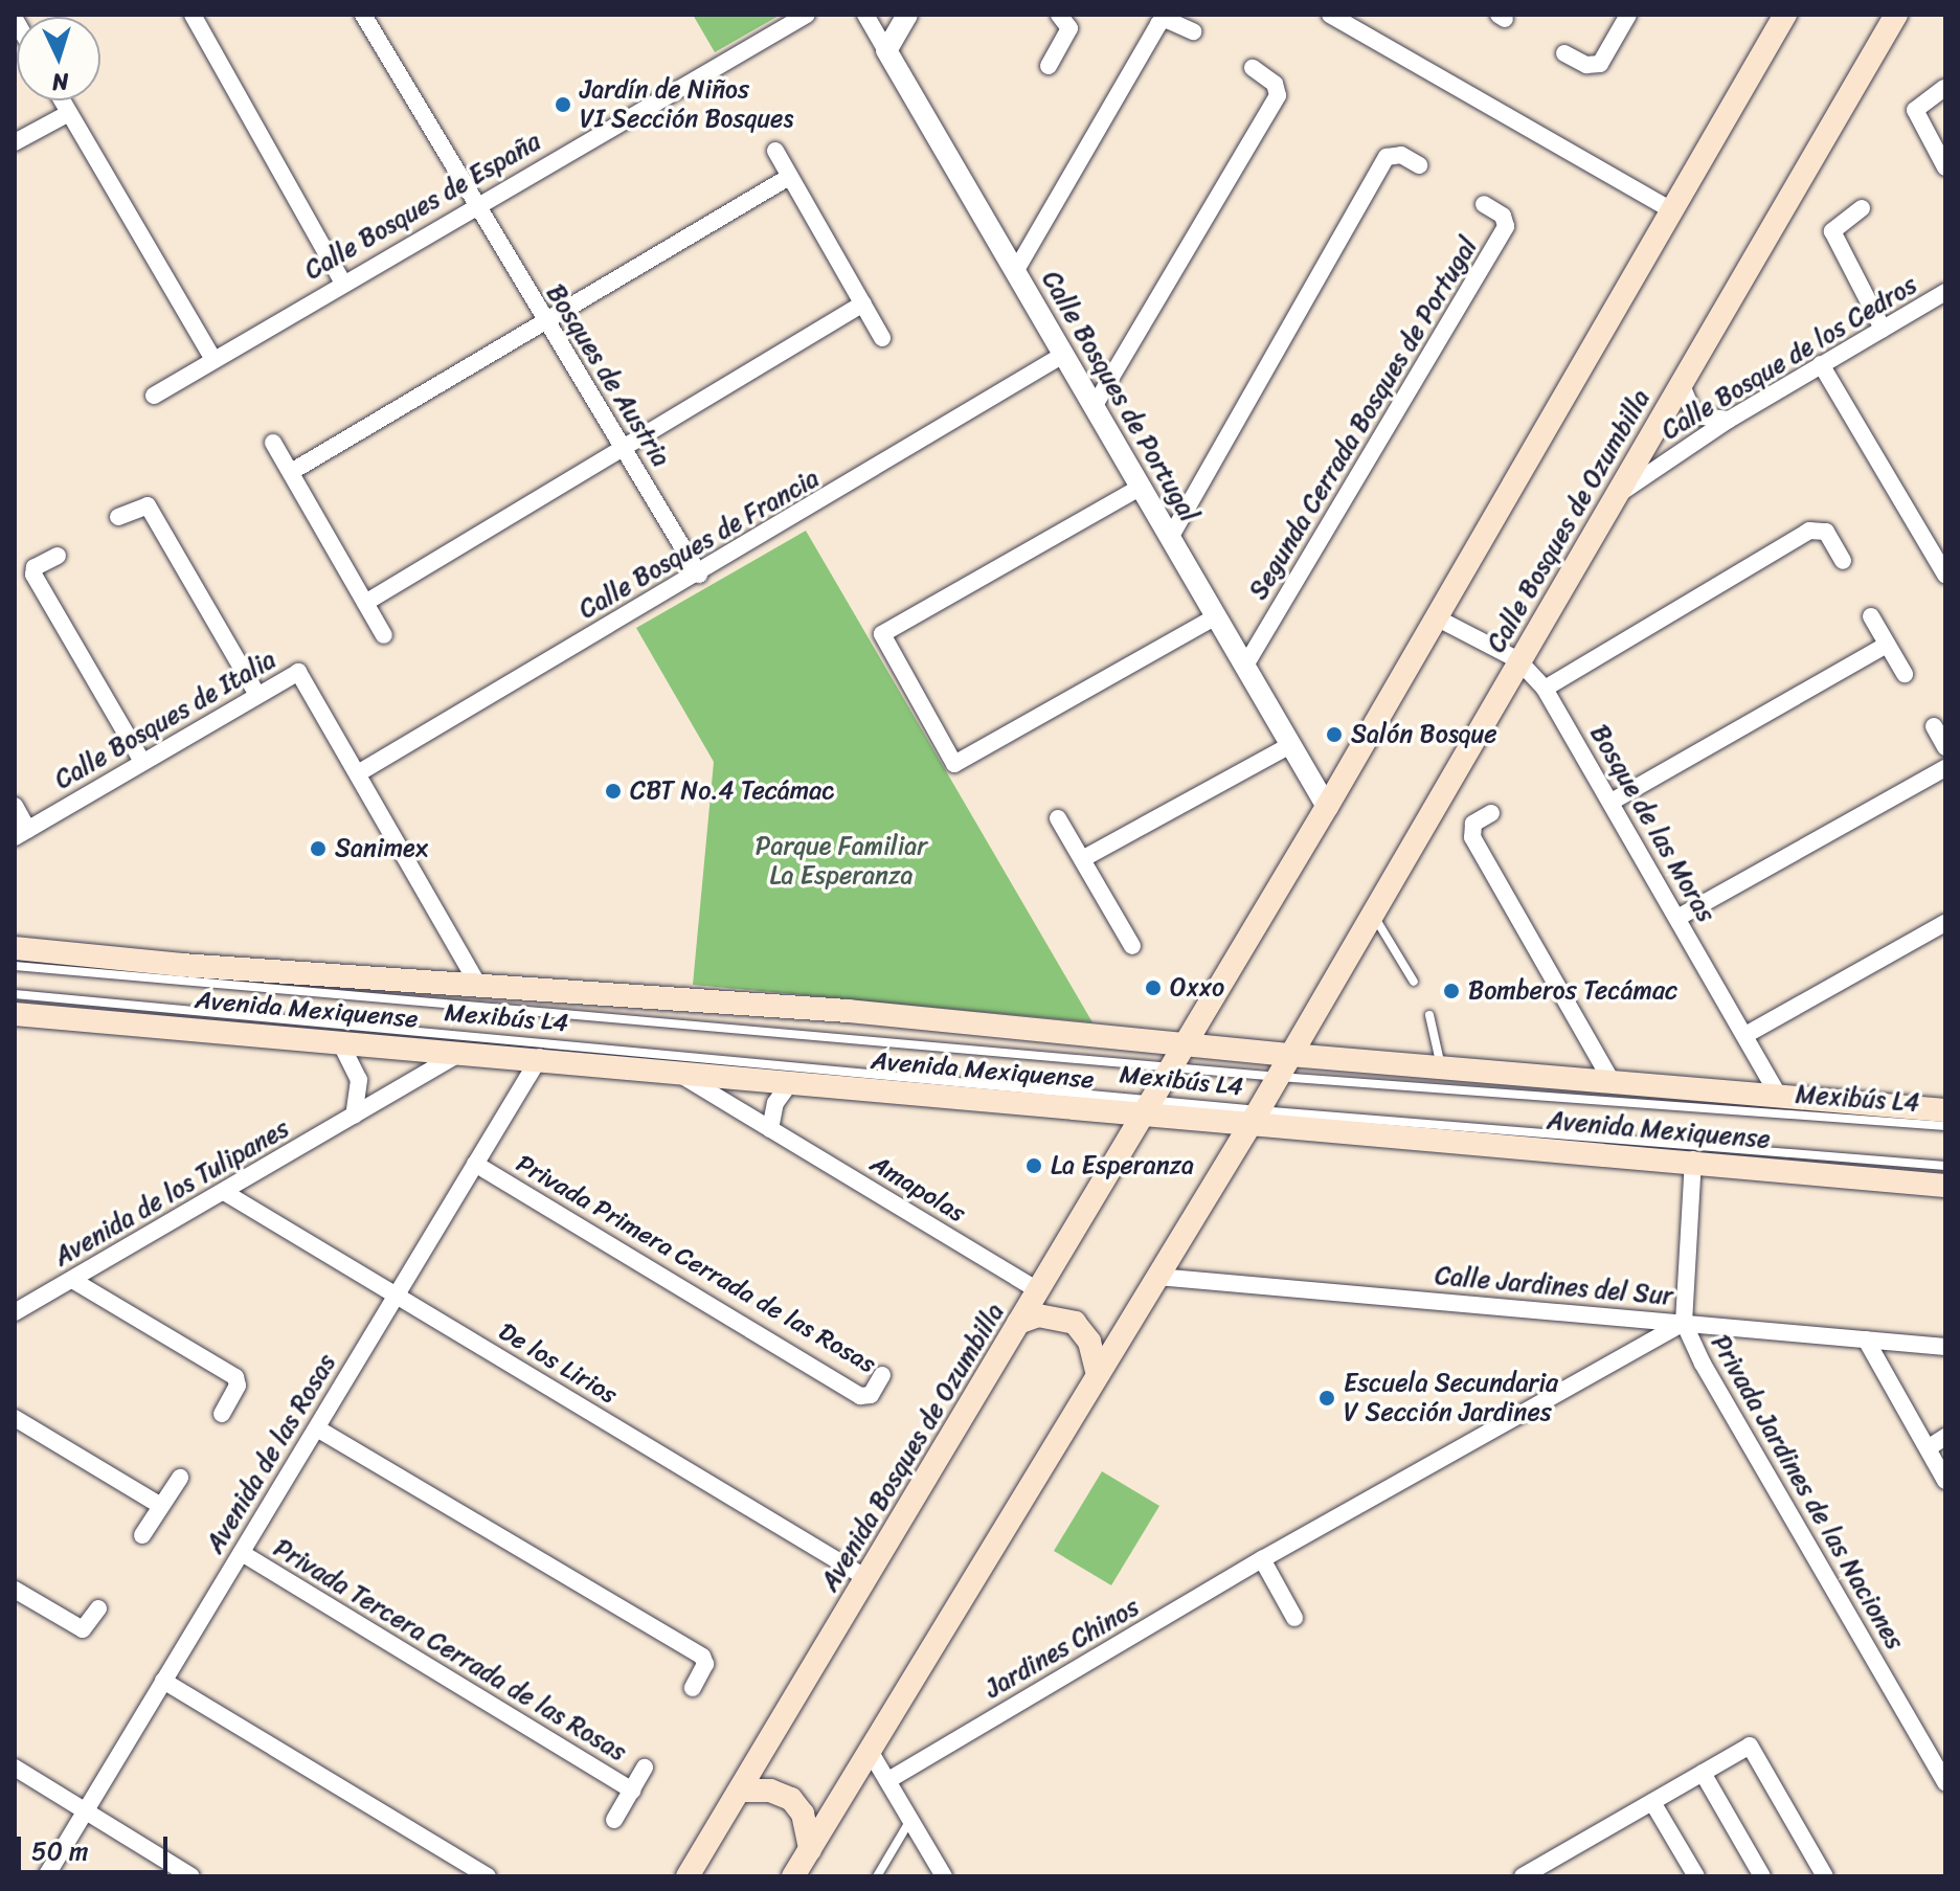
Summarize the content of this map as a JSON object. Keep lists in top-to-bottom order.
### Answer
{
  "streets": {
    "main road": ["Calle Bosques de Ozumbilla", "Avenida Mexiquense", "Avenida Bosques de Ozumbilla"],
    "street": [
      "Calle Bosques de España",
      "Calle Bosque de los Cedros",
      "Bosques de Austria",
      "Calle Bosques de Portugal",
      "Segunda Cerrada Bosques de Portugal",
      "Calle Bosques de Francia",
      "Calle Bosques de Italia",
      "Bosque de las Moras",
      "Amapolas",
      "Avenida de los Tulipanes",
      "Privada Primera Cerrada de las Rosas",
      "Calle Jardines del Sur",
      "De los Lirios",
      "Avenida de las Rosas",
      "Privada Jardines de las Naciones",
      "Jardines Chinos",
      "Privada Tercera Cerrada de las Rosas"
    ],
    "lane": ["Mexibús L4"]
  },
  "crossings": [
    ["Calle Bosques de España", "Bosques de Austria"],
    ["Calle Bosque de los Cedros", "Calle Bosques de Ozumbilla"],
    ["Bosques de Austria", "Calle Bosques de Francia"],
    ["Calle Bosques de Portugal", "Segunda Cerrada Bosques de Portugal"],
    ["Calle Bosques de Portugal", "Calle Bosques de Francia"],
    ["Calle Bosques de Ozumbilla", "Bosque de las Moras"],
    ["Calle Bosques de Ozumbilla", "Avenida Mexiquense"],
    ["Calle Bosques de Francia", "Calle Bosques de Italia"],
    ["Bosque de las Moras", "Avenida Mexiquense"],
    ["Avenida Mexiquense", "Mexibús L4"],
    ["Avenida Mexiquense", "Amapolas"],
    ["Avenida Mexiquense", "Avenida de los Tulipanes"],
    ["Avenida Mexiquense", "Avenida Bosques de Ozumbilla"],
    ["Avenida Mexiquense", "Avenida de las Rosas"],
    ["Avenida Mexiquense", "Privada Jardines de las Naciones"],
    ["Mexibús L4", "Avenida Bosques de Ozumbilla"],
    ["Amapolas", "Avenida Bosques de Ozumbilla"],
    ["Avenida de los Tulipanes", "De los Lirios"],
    ["Privada Primera Cerrada de las Rosas", "Avenida de las Rosas"],
    ["Calle Jardines del Sur", "Privada Jardines de las Naciones"],
    ["Calle Jardines del Sur", "Jardines Chinos"],
    ["De los Lirios", "Avenida Bosques de Ozumbilla"],
    ["De los Lirios", "Avenida de las Rosas"],
    ["Avenida de las Rosas", "Privada Tercera Cerrada de las Rosas"],
    ["Privada Jardines de las Naciones", "Jardines Chinos"]
  ],
  "parks": ["Parque Familiar La Esperanza"],
  "places": [
    "Jardín de Niños VI Sección Bosques",
    "Salón Bosque",
    "CBT No.4 Tecámac",
    "Sanimex",
    "Oxxo",
    "Bomberos Tecámac",
    "La Esperanza",
    "Escuela Secundaria V Sección Jardines"
  ],
  "scale_bar": "50 m",
  "north": "bottom"
}
